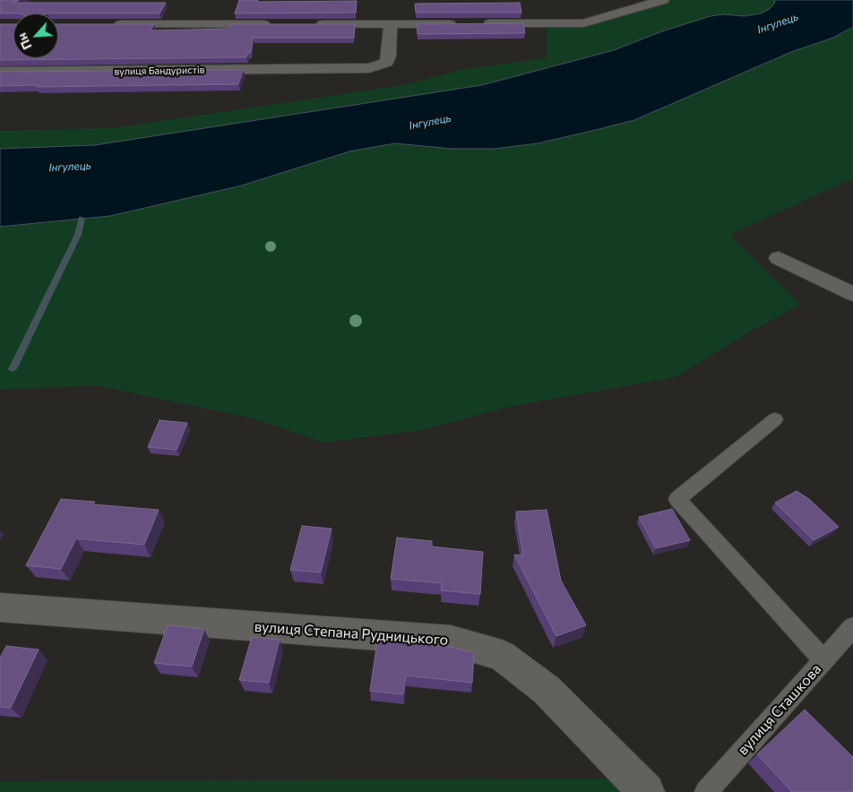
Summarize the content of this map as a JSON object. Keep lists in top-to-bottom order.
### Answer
{
  "streets": {
    "street": ["вулиця Бандуристів", "вулиця Степана Рудницького"],
    "lane": ["вулиця Сташкова"]
  },
  "water": ["Інгулець"],
  "north": "bottom left"
}
